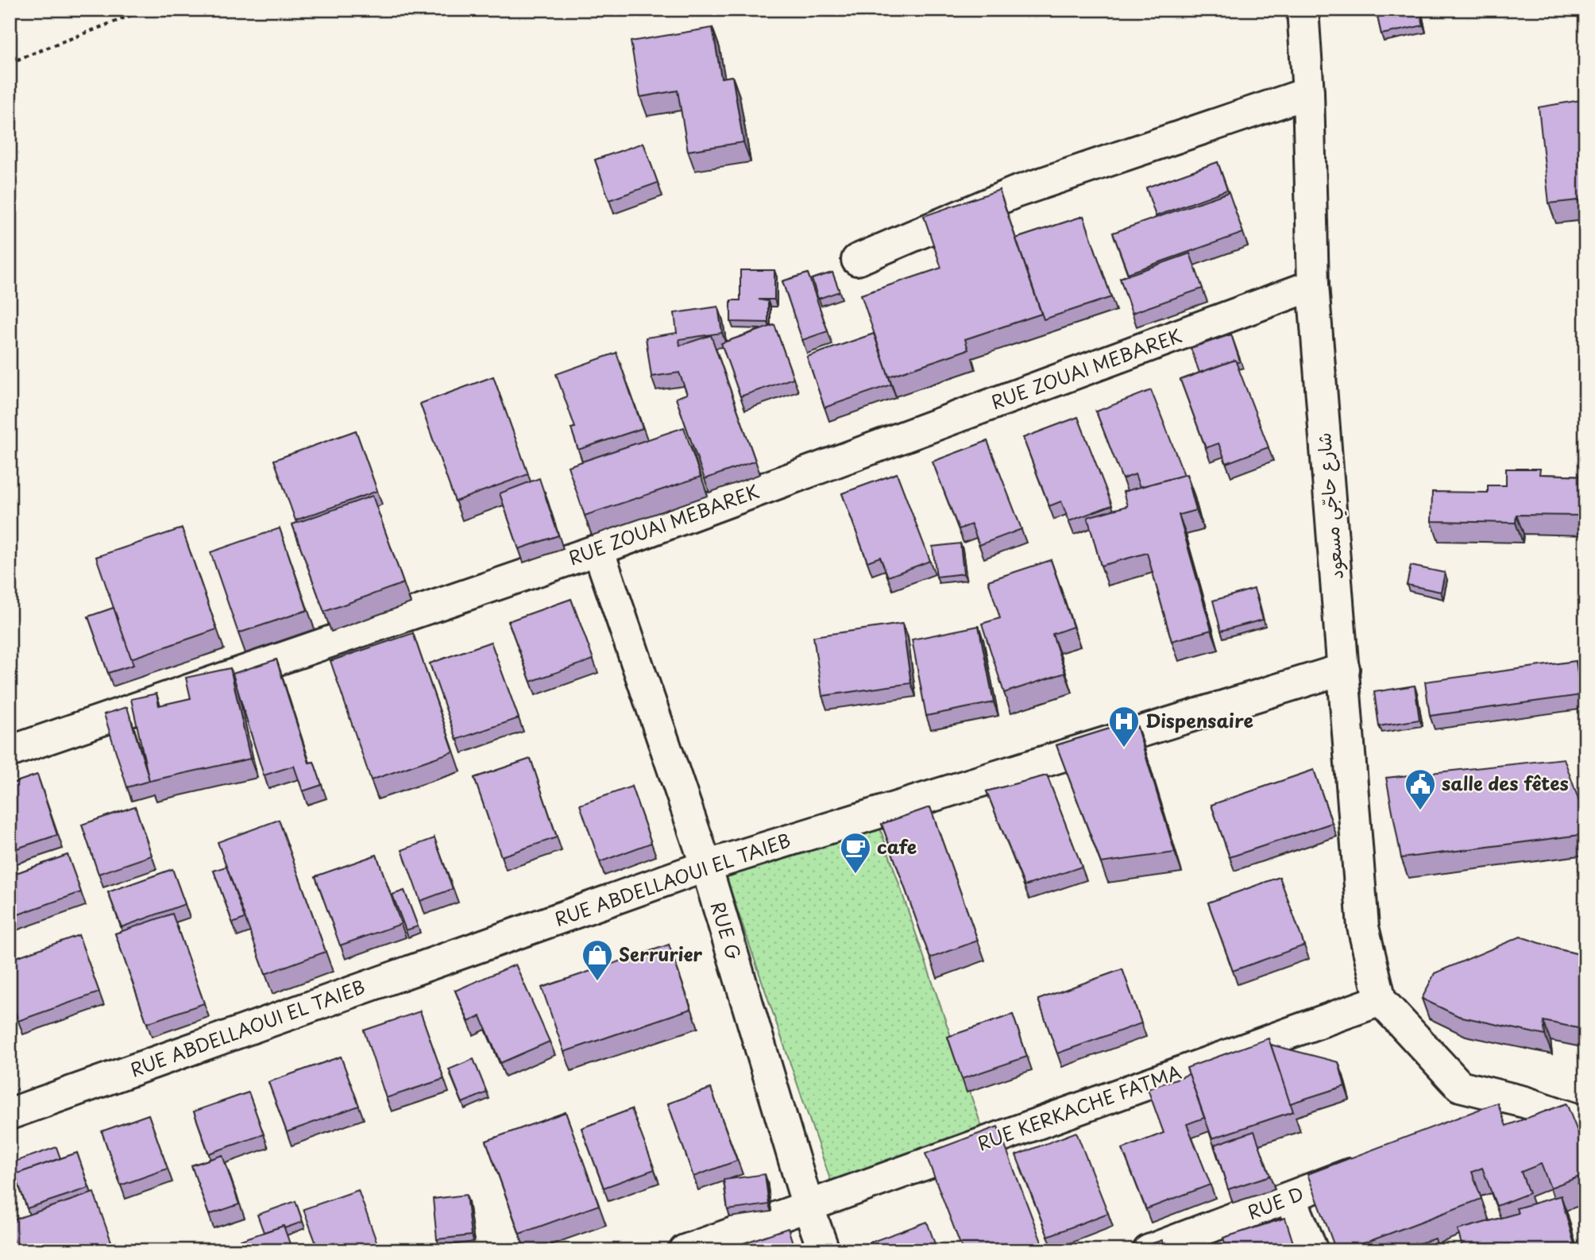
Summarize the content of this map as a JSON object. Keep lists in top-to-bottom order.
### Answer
{
  "streets": {
    "street": [
      "RUE ZOUAI MEBAREK",
      "شارع حاجّي مسعود",
      "RUE ABDELLAOUI EL TAIEB",
      "RUE G",
      "RUE KERKACHE FATMA",
      "RUE D"
    ]
  },
  "crossings": [
    ["RUE ZOUAI MEBAREK", "شارع حاجّي مسعود"],
    ["RUE ZOUAI MEBAREK", "RUE G"],
    ["شارع حاجّي مسعود", "RUE ABDELLAOUI EL TAIEB"],
    ["شارع حاجّي مسعود", "RUE KERKACHE FATMA"],
    ["RUE ABDELLAOUI EL TAIEB", "RUE G"],
    ["RUE G", "RUE KERKACHE FATMA"]
  ],
  "places": {
    "hospital": ["Dispensaire"],
    "public building": ["salle des fêtes"],
    "cafe": ["cafe"],
    "shop": ["Serrurier"]
  }
}
